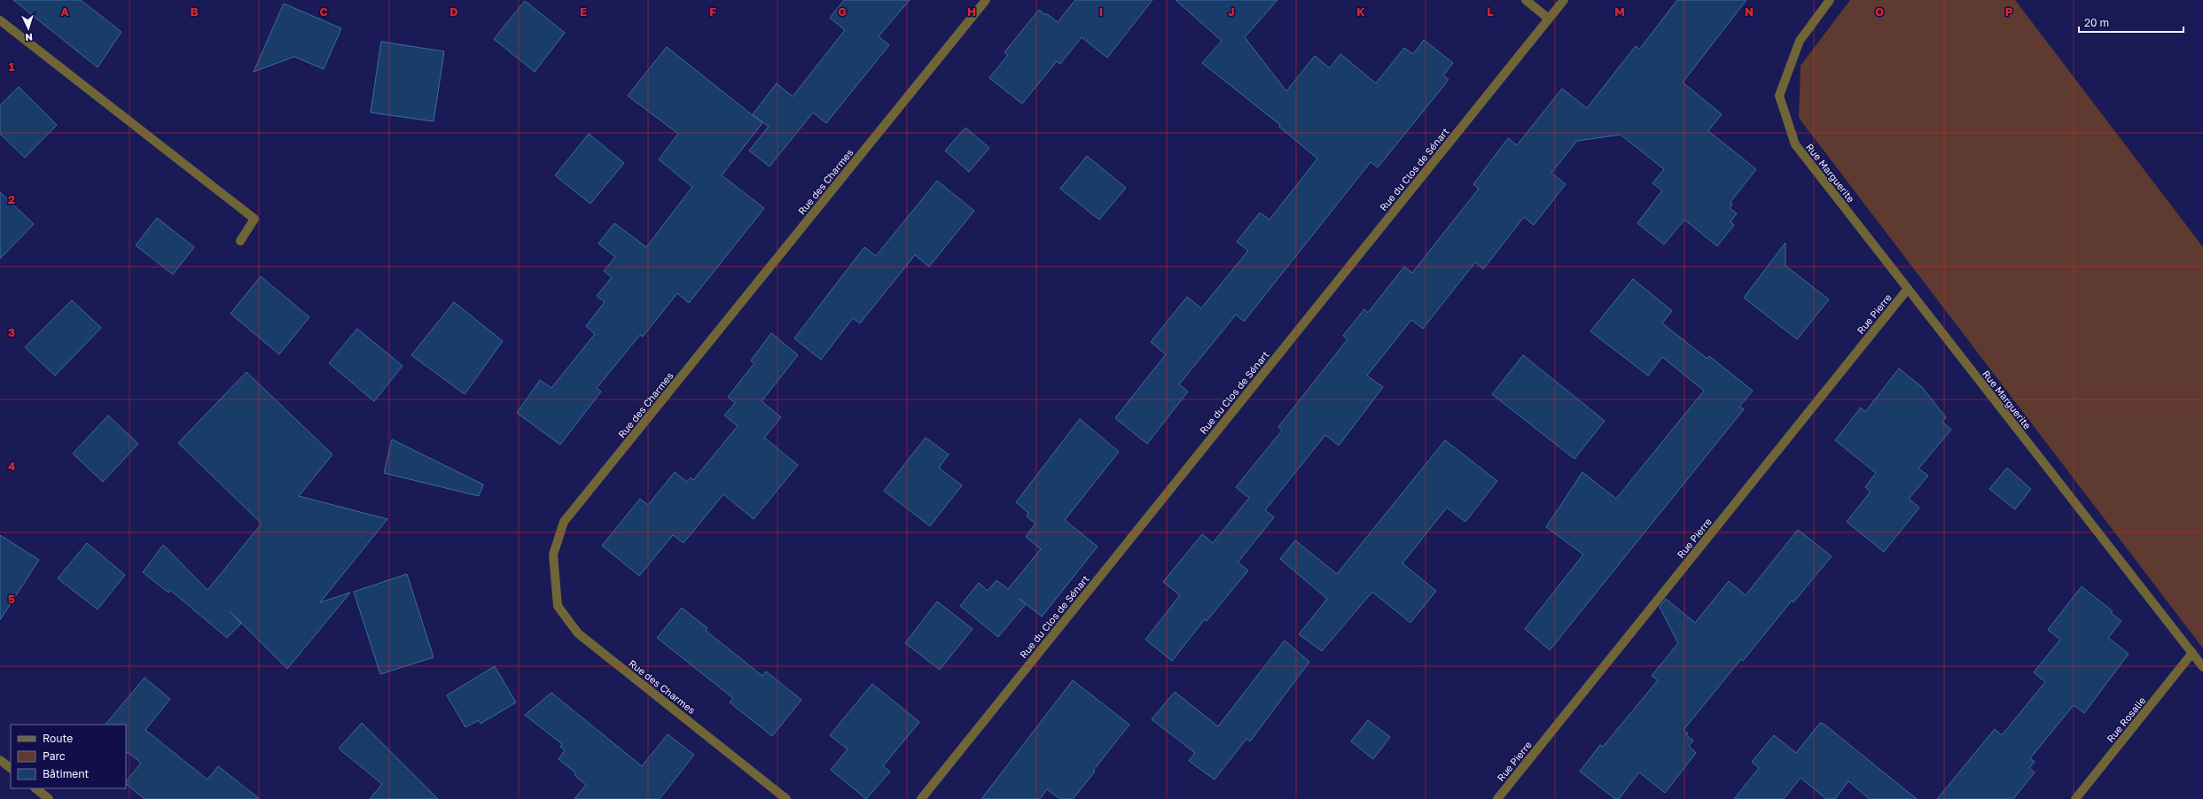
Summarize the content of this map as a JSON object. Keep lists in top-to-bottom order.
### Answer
{
  "streets": {
    "street": [
      "Rue du Clos de Sénart",
      "Rue Marguerite",
      "Rue des Charmes",
      "Rue Pierre",
      "Rue Rosalie"
    ]
  },
  "crossings": [
    ["Rue Marguerite", "Rue Pierre"],
    ["Rue Marguerite", "Rue Rosalie"]
  ],
  "legend": ["Route", "Parc", "Bâtiment"],
  "scale_bar": "20 m",
  "north": "bottom",
  "grid": {
    "columns": [
      "A",
      "B",
      "C",
      "D",
      "E",
      "F",
      "G",
      "H",
      "I",
      "J",
      "K",
      "L",
      "M",
      "N",
      "O",
      "P"
    ],
    "rows": [
      "1",
      "2",
      "3",
      "4",
      "5"
    ]
  }
}
